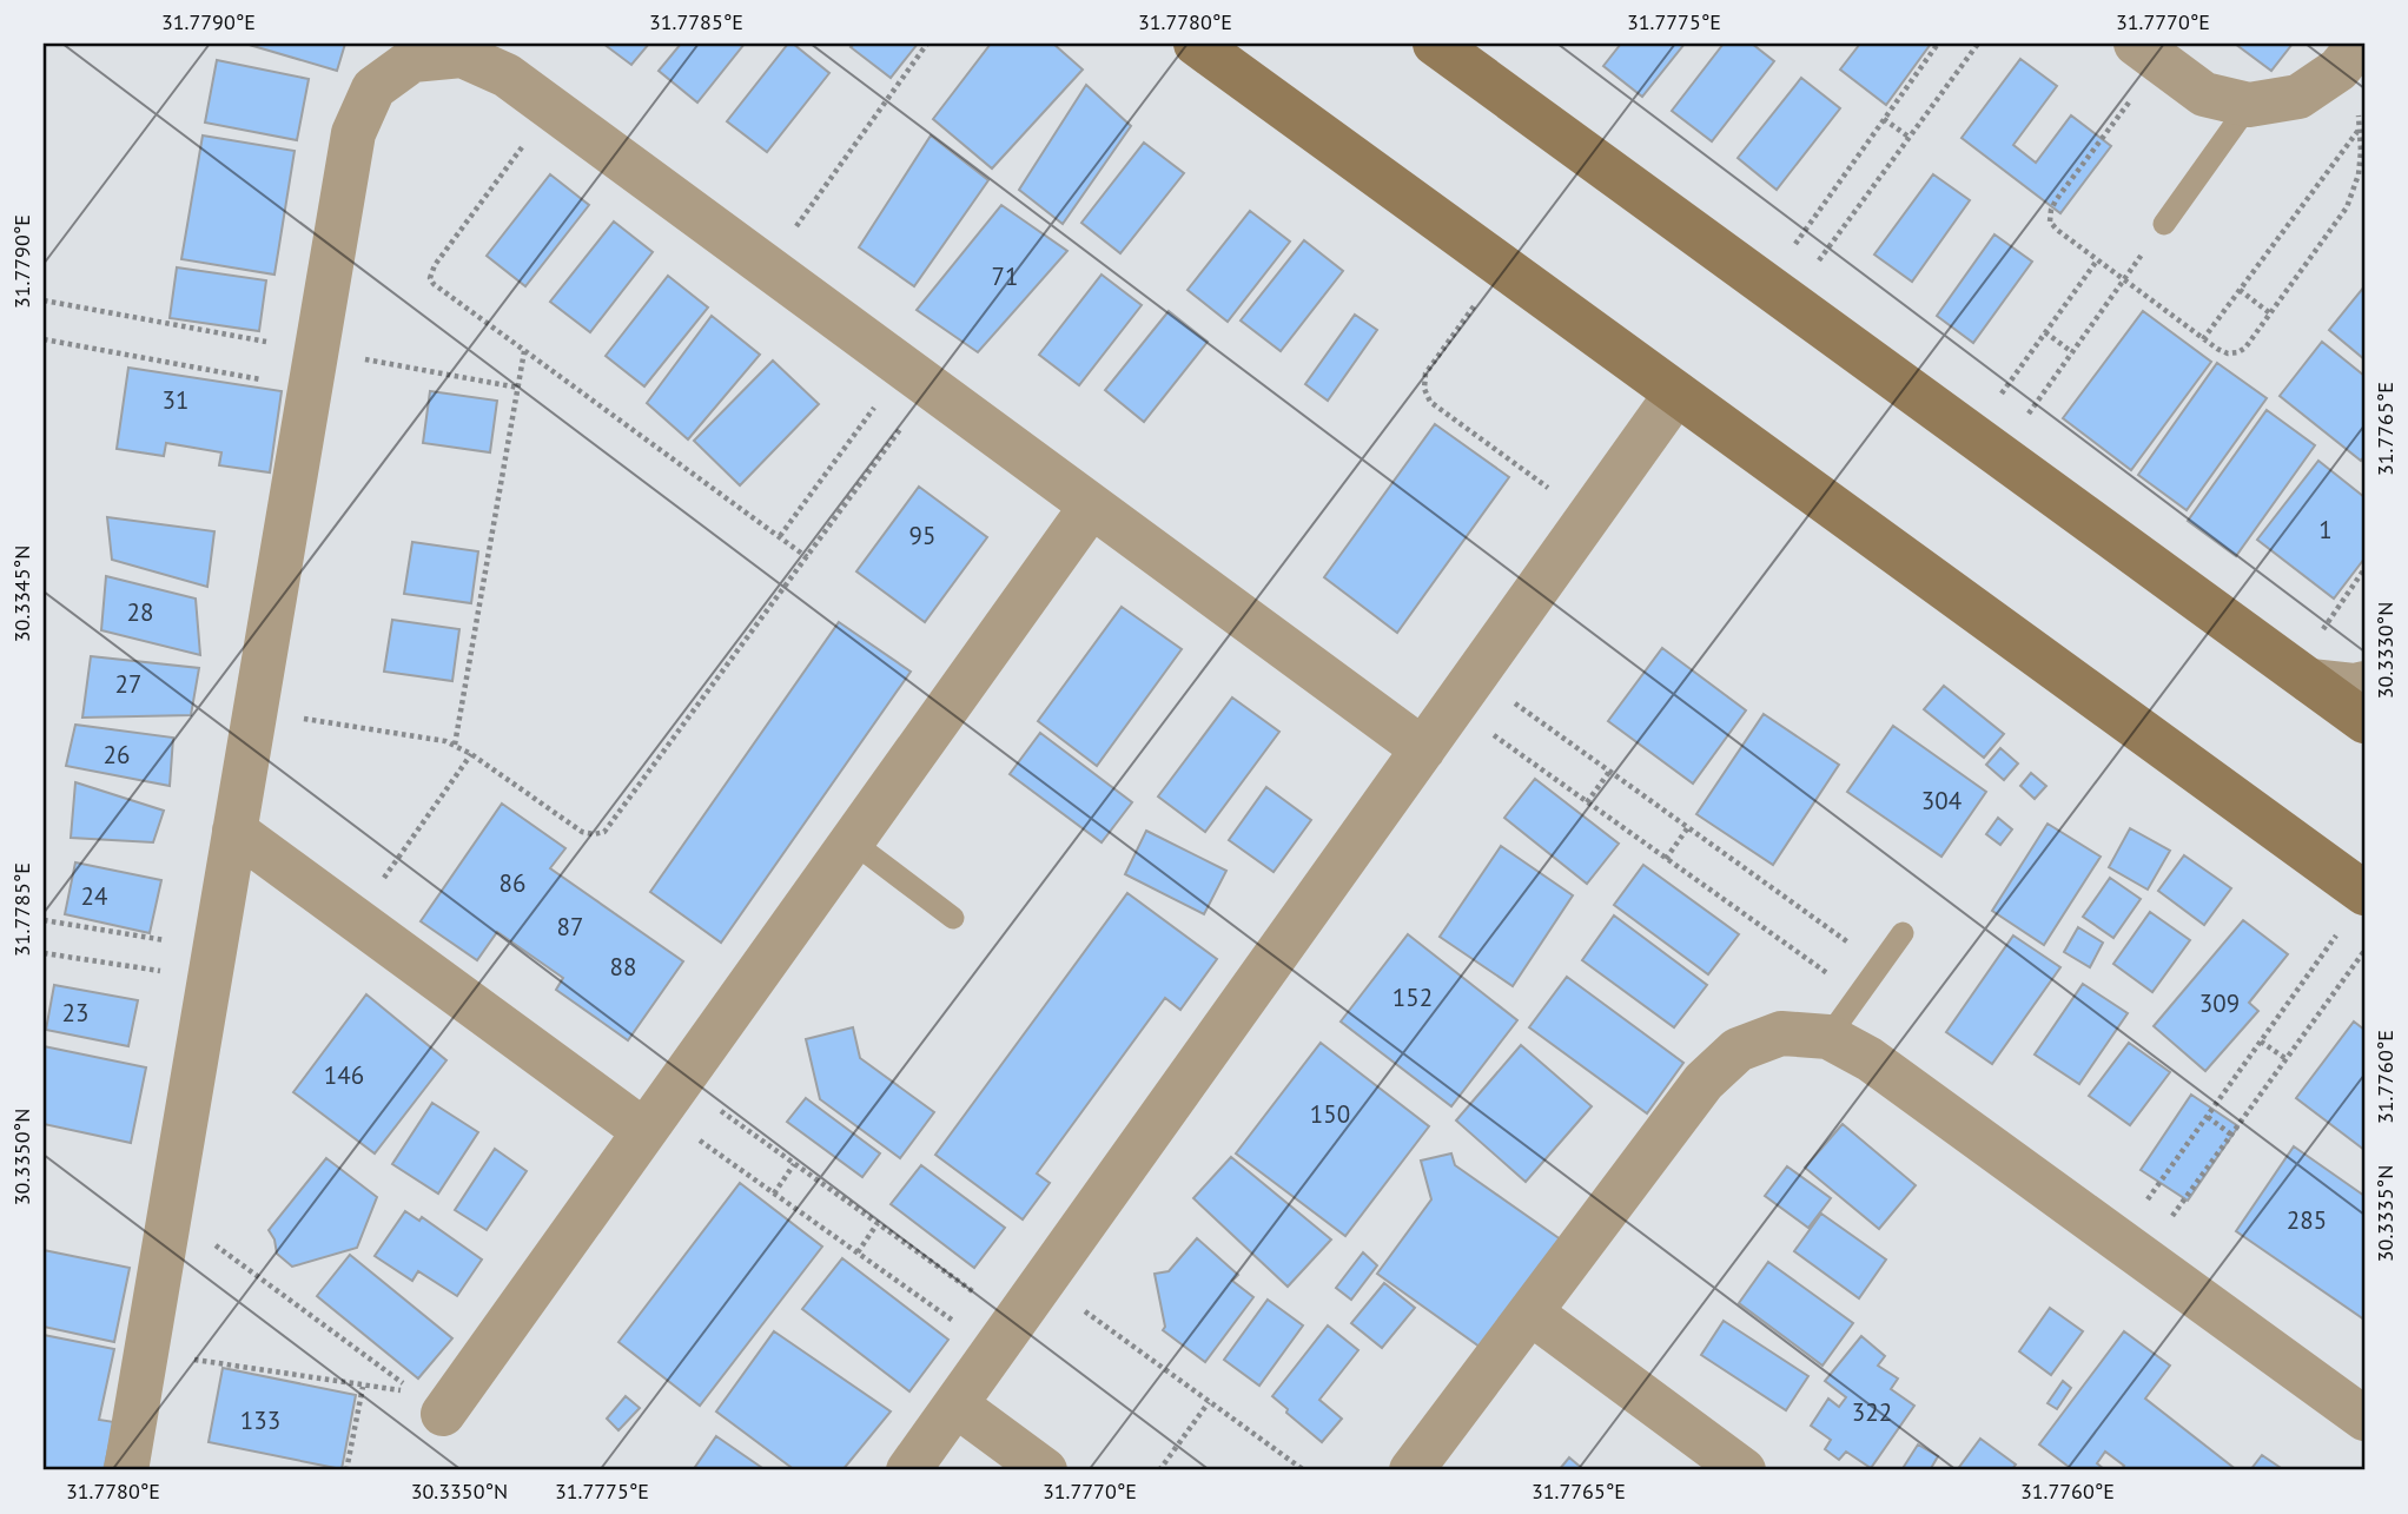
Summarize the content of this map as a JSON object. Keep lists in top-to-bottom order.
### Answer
{
  "house_numbers": [
    "71",
    "31",
    "1",
    "95",
    "28",
    "27",
    "26",
    "304",
    "86",
    "24",
    "87",
    "88",
    "152",
    "309",
    "23",
    "146",
    "150",
    "285",
    "322",
    "133"
  ],
  "coordinates": [
    "31.7790°E",
    "31.7785°E",
    "31.7780°E",
    "31.7775°E",
    "31.7770°E",
    "31.7765°E",
    "30.3345°N",
    "30.3330°N",
    "31.7760°E",
    "30.3350°N",
    "30.3335°N"
  ]
}
